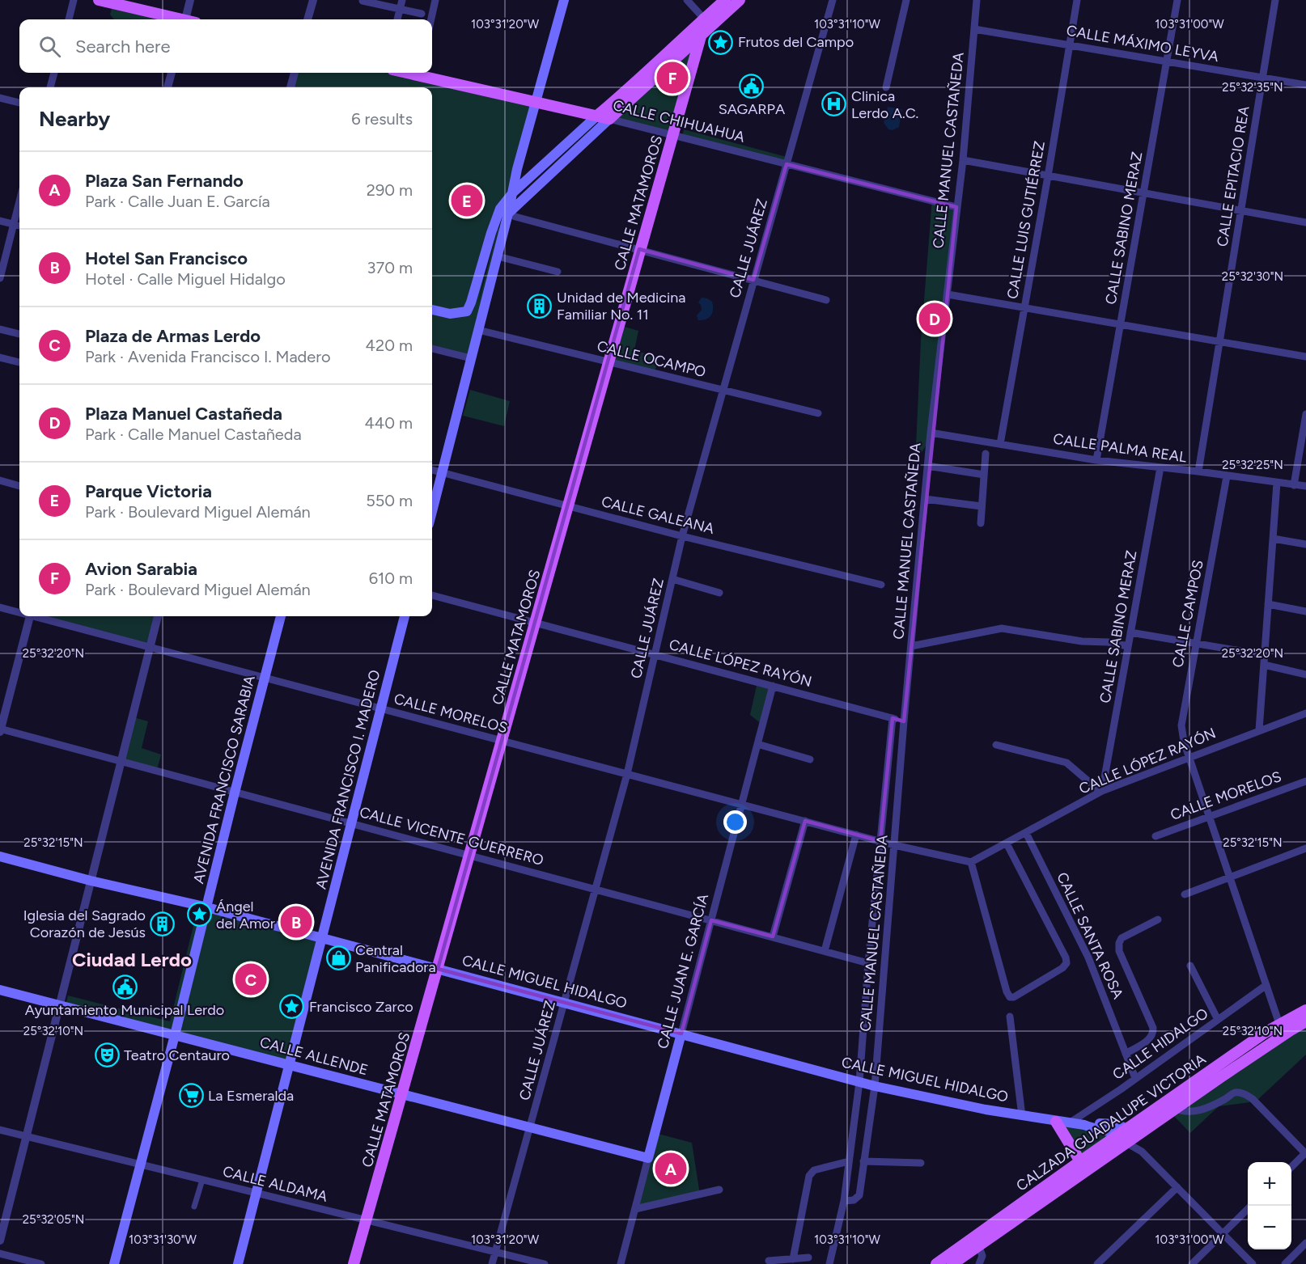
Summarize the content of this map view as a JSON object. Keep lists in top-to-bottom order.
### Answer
{
  "streets": {
    "main road": [
      "CALLE CHIHUAHUA",
      "CALLE MATAMOROS",
      "AVENIDA FRANCISCO SARABIA",
      "AVENIDA FRANCISCO I. MADERO",
      "CALLE JUAN E. GARCÍA",
      "CALLE MIGUEL HIDALGO",
      "CALLE ALLENDE",
      "CALZADA GUADALUPE VICTORIA"
    ],
    "street": [
      "CALLE MÁXIMO LEYVA",
      "CALLE MANUEL CASTAÑEDA",
      "CALLE EPITACIO REA",
      "CALLE LUIS GUTIÉRREZ",
      "CALLE SABINO MERAZ",
      "CALLE JUÁREZ",
      "CALLE OCAMPO",
      "CALLE PALMA REAL",
      "CALLE GALEANA",
      "CALLE CAMPOS",
      "CALLE LÓPEZ RAYÓN",
      "CALLE MORELOS",
      "CALLE VICENTE GUERRERO",
      "CALLE SANTA ROSA",
      "CALLE HIDALGO",
      "CALLE ALDAMA"
    ]
  },
  "crossings": [
    ["CALLE MÁXIMO LEYVA", "CALLE MANUEL CASTAÑEDA"],
    ["CALLE MÁXIMO LEYVA", "CALLE EPITACIO REA"],
    ["CALLE MÁXIMO LEYVA", "CALLE LUIS GUTIÉRREZ"],
    ["CALLE MÁXIMO LEYVA", "CALLE SABINO MERAZ"],
    ["CALLE CHIHUAHUA", "CALLE MANUEL CASTAÑEDA"],
    ["CALLE CHIHUAHUA", "CALLE MATAMOROS"],
    ["CALLE CHIHUAHUA", "CALLE JUÁREZ"],
    ["CALLE MANUEL CASTAÑEDA", "CALLE PALMA REAL"],
    ["CALLE MANUEL CASTAÑEDA", "CALLE LÓPEZ RAYÓN"],
    ["CALLE MANUEL CASTAÑEDA", "CALLE MORELOS"],
    ["CALLE MANUEL CASTAÑEDA", "CALLE VICENTE GUERRERO"],
    ["CALLE MANUEL CASTAÑEDA", "CALLE MIGUEL HIDALGO"],
    ["CALLE EPITACIO REA", "CALLE PALMA REAL"],
    ["CALLE MATAMOROS", "CALLE OCAMPO"],
    ["CALLE MATAMOROS", "CALLE GALEANA"],
    ["CALLE MATAMOROS", "CALLE LÓPEZ RAYÓN"],
    ["CALLE MATAMOROS", "CALLE MORELOS"],
    ["CALLE MATAMOROS", "CALLE VICENTE GUERRERO"],
    ["CALLE MATAMOROS", "CALLE MIGUEL HIDALGO"],
    ["CALLE MATAMOROS", "CALLE ALLENDE"],
    ["CALLE MATAMOROS", "CALLE ALDAMA"],
    ["CALLE LUIS GUTIÉRREZ", "CALLE PALMA REAL"],
    ["CALLE SABINO MERAZ", "CALLE PALMA REAL"],
    ["CALLE SABINO MERAZ", "CALLE LÓPEZ RAYÓN"],
    ["CALLE JUÁREZ", "CALLE OCAMPO"],
    ["CALLE JUÁREZ", "CALLE GALEANA"],
    ["CALLE JUÁREZ", "CALLE LÓPEZ RAYÓN"],
    ["CALLE JUÁREZ", "CALLE MORELOS"],
    ["CALLE JUÁREZ", "CALLE VICENTE GUERRERO"],
    ["CALLE JUÁREZ", "CALLE MIGUEL HIDALGO"],
    ["CALLE JUÁREZ", "CALLE ALLENDE"],
    ["CALLE JUÁREZ", "CALLE ALDAMA"],
    ["CALLE PALMA REAL", "CALLE CAMPOS"],
    ["CALLE CAMPOS", "CALLE LÓPEZ RAYÓN"],
    ["CALLE CAMPOS", "CALLE MORELOS"],
    ["CALLE CAMPOS", "CALLE HIDALGO"],
    ["CALLE CAMPOS", "CALZADA GUADALUPE VICTORIA"],
    ["CALLE LÓPEZ RAYÓN", "CALLE SANTA ROSA"],
    ["CALLE LÓPEZ RAYÓN", "CALLE JUAN E. GARCÍA"],
    ["CALLE MORELOS", "AVENIDA FRANCISCO SARABIA"],
    ["CALLE MORELOS", "AVENIDA FRANCISCO I. MADERO"],
    ["CALLE MORELOS", "CALLE JUAN E. GARCÍA"],
    ["AVENIDA FRANCISCO SARABIA", "CALLE VICENTE GUERRERO"],
    ["AVENIDA FRANCISCO SARABIA", "CALLE MIGUEL HIDALGO"],
    ["AVENIDA FRANCISCO SARABIA", "CALLE ALLENDE"],
    ["AVENIDA FRANCISCO SARABIA", "CALLE ALDAMA"],
    ["AVENIDA FRANCISCO I. MADERO", "CALLE VICENTE GUERRERO"],
    ["AVENIDA FRANCISCO I. MADERO", "CALLE MIGUEL HIDALGO"],
    ["AVENIDA FRANCISCO I. MADERO", "CALLE ALLENDE"],
    ["AVENIDA FRANCISCO I. MADERO", "CALLE ALDAMA"],
    ["CALLE VICENTE GUERRERO", "CALLE JUAN E. GARCÍA"],
    ["CALLE SANTA ROSA", "CALLE HIDALGO"],
    ["CALLE JUAN E. GARCÍA", "CALLE MIGUEL HIDALGO"],
    ["CALLE JUAN E. GARCÍA", "CALLE ALLENDE"],
    ["CALLE MIGUEL HIDALGO", "CALLE HIDALGO"],
    ["CALLE MIGUEL HIDALGO", "CALZADA GUADALUPE VICTORIA"]
  ],
  "districts": ["Ciudad Lerdo"],
  "places": {
    "place": ["Frutos del Campo", "Ángel del Amor", "Francisco Zarco"],
    "public building": ["SAGARPA", "Ayuntamiento Municipal Lerdo"],
    "hospital": ["Clinica Lerdo A.C."],
    "building": ["Unidad de Medicina Familiar No. 11", "Iglesia del Sagrado Corazón de Jesús"],
    "shop": ["Central Panificadora"],
    "theatre": ["Teatro Centauro"],
    "supermarket": ["La Esmeralda"]
  },
  "page": {
    "search": "Search here",
    "pins": [
      "F",
      "E",
      "D",
      "B",
      "C",
      "A"
    ],
    "heading": ["Nearby", "6 results"],
    "list": [
      {
        "mark": "A",
        "name": "Plaza San Fernando",
        "note": "Park · Calle Juan E. García",
        "value": "290 m"
      },
      {
        "mark": "B",
        "name": "Hotel San Francisco",
        "note": "Hotel · Calle Miguel Hidalgo",
        "value": "370 m"
      },
      {
        "mark": "C",
        "name": "Plaza de Armas Lerdo",
        "note": "Park · Avenida Francisco I. Madero",
        "value": "420 m"
      },
      {
        "mark": "D",
        "name": "Plaza Manuel Castañeda",
        "note": "Park · Calle Manuel Castañeda",
        "value": "440 m"
      },
      {
        "mark": "E",
        "name": "Parque Victoria",
        "note": "Park · Boulevard Miguel Alemán",
        "value": "550 m"
      },
      {
        "mark": "F",
        "name": "Avion Sarabia",
        "note": "Park · Boulevard Miguel Alemán",
        "value": "610 m"
      }
    ],
    "map_buttons": ["+", "−"]
  },
  "coordinates": [
    "103°31'20\"W",
    "103°31'10\"W",
    "103°31'00\"W",
    "25°32'35\"N",
    "25°32'30\"N",
    "25°32'25\"N",
    "25°32'20\"N",
    "25°32'15\"N",
    "25°32'10\"N",
    "25°32'05\"N",
    "103°31'30\"W"
  ]
}
